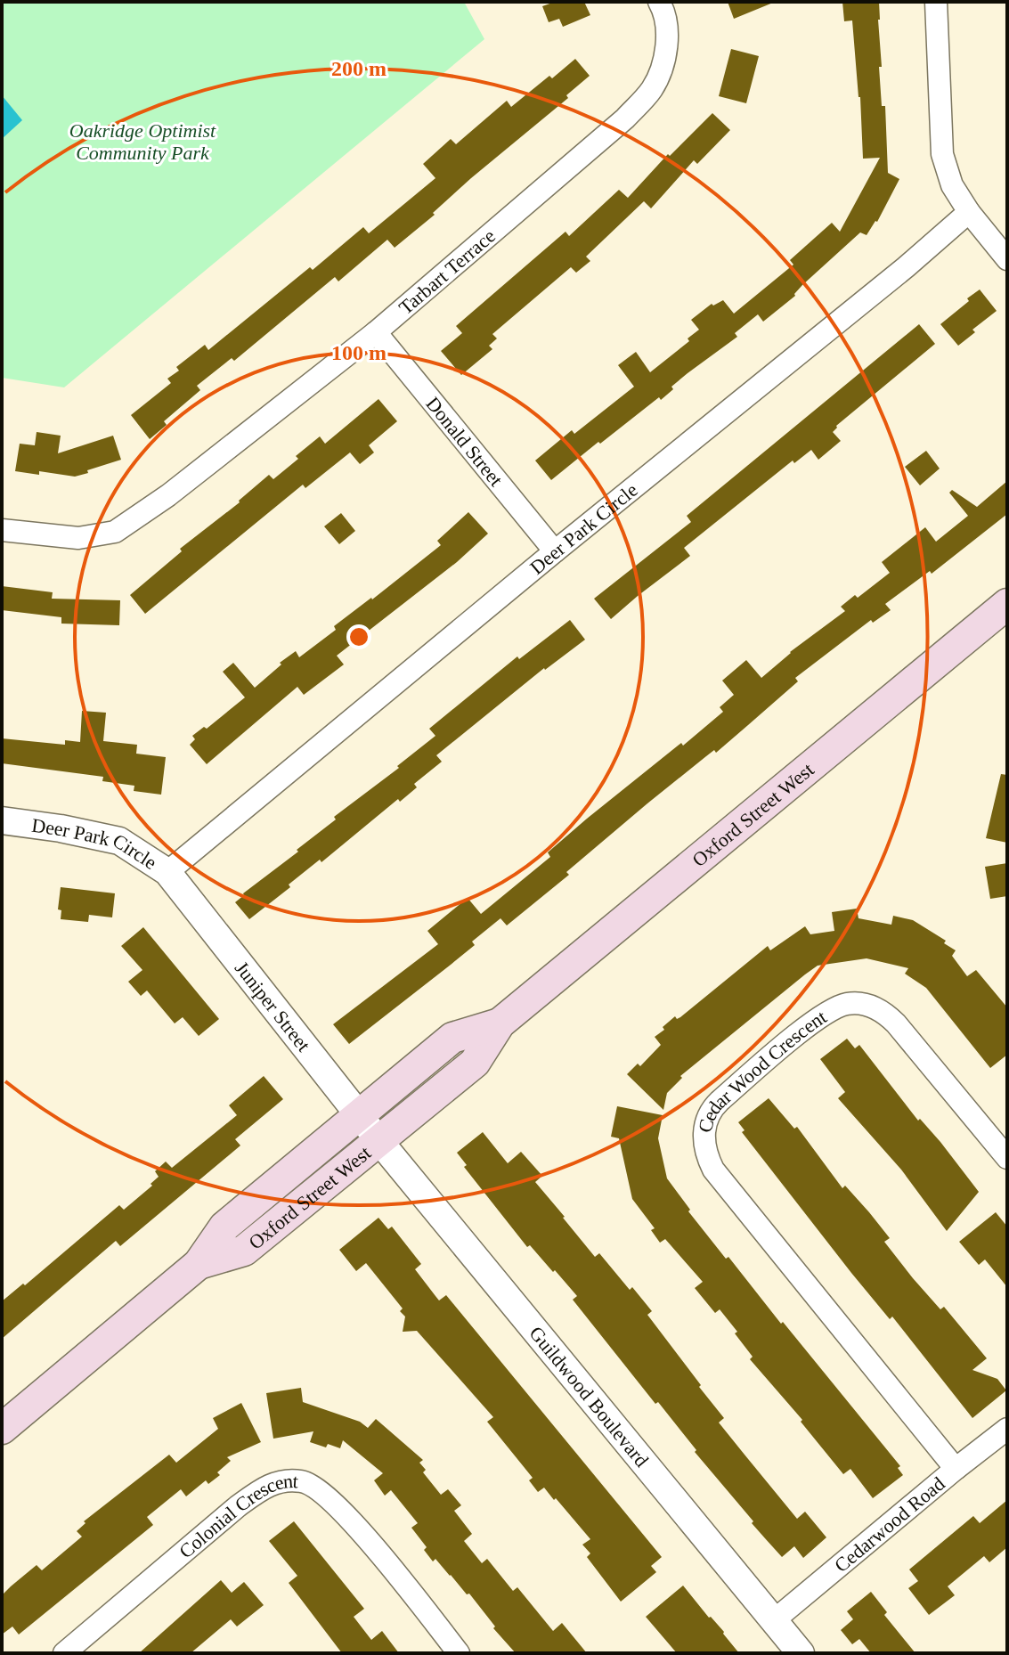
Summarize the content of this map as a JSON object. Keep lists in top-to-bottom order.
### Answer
{
  "streets": {
    "main road": ["Oxford Street West"],
    "street": [
      "Tarbart Terrace",
      "Donald Street",
      "Deer Park Circle",
      "Juniper Street",
      "Cedar Wood Crescent",
      "Guildwood Boulevard",
      "Colonial Crescent",
      "Cedarwood Road"
    ]
  },
  "crossings": [
    ["Tarbart Terrace", "Donald Street"],
    ["Donald Street", "Deer Park Circle"],
    ["Deer Park Circle", "Juniper Street"],
    ["Oxford Street West", "Juniper Street"],
    ["Oxford Street West", "Guildwood Boulevard"],
    ["Juniper Street", "Guildwood Boulevard"],
    ["Cedar Wood Crescent", "Cedarwood Road"],
    ["Guildwood Boulevard", "Cedarwood Road"]
  ],
  "parks": ["Oakridge Optimist Community Park"],
  "rings": ["200 m", "100 m"]
}
